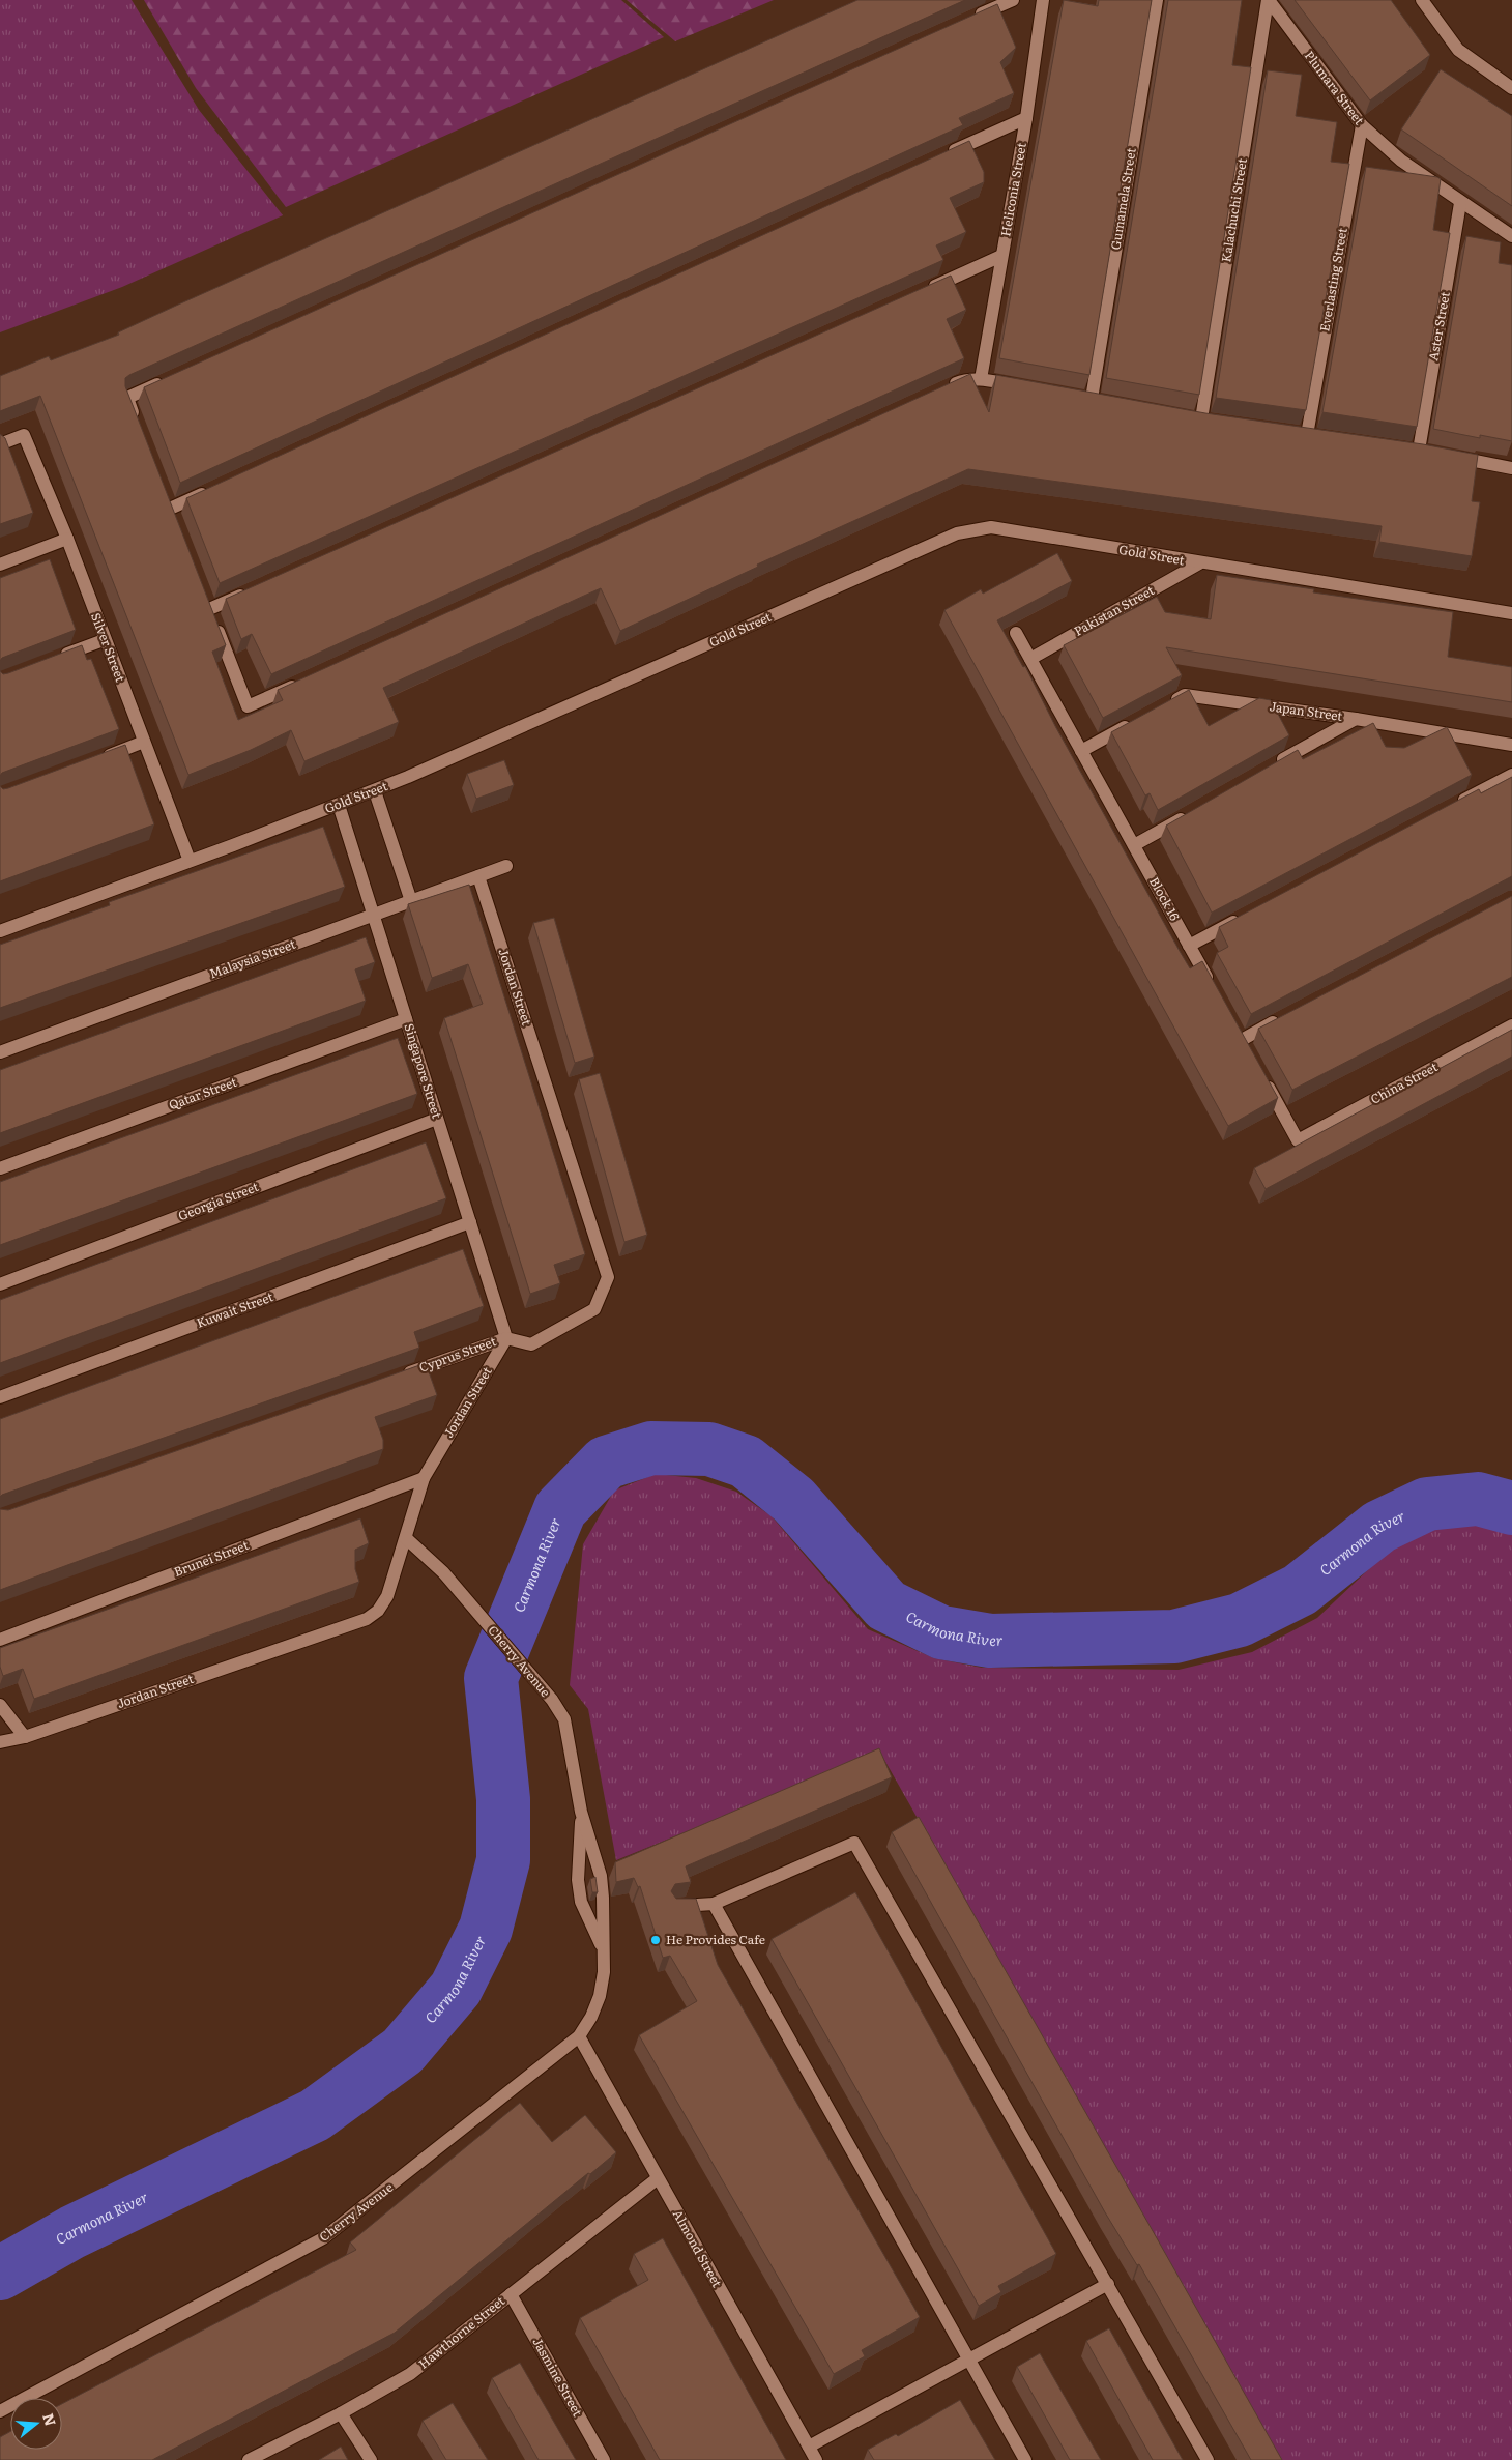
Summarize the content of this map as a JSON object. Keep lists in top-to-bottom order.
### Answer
{
  "streets": {
    "street": [
      "Plumara Street",
      "Heliconia Street",
      "Gumamela Street",
      "Kalachuchi Street",
      "Everlasting Street",
      "Aster Street",
      "Gold Street",
      "Pakistan Street",
      "Silver Street",
      "Japan Street",
      "Block 16",
      "Malaysia Street",
      "Jordan Street",
      "Singapore Street",
      "China Street",
      "Qatar Street",
      "Georgia Street",
      "Kuwait Street",
      "Cyprus Street",
      "Brunei Street",
      "Cherry Avenue",
      "Almond Street",
      "Hawthorne Street",
      "Jasmine Street"
    ]
  },
  "crossings": [
    ["Plumara Street", "Kalachuchi Street"],
    ["Plumara Street", "Everlasting Street"],
    ["Plumara Street", "Aster Street"],
    ["Gold Street", "Pakistan Street"],
    ["Gold Street", "Silver Street"],
    ["Gold Street", "Singapore Street"],
    ["Pakistan Street", "Block 16"],
    ["Malaysia Street", "Jordan Street"],
    ["Malaysia Street", "Singapore Street"],
    ["Jordan Street", "Singapore Street"],
    ["Jordan Street", "Cyprus Street"],
    ["Jordan Street", "Brunei Street"],
    ["Jordan Street", "Cherry Avenue"],
    ["Singapore Street", "Qatar Street"],
    ["Singapore Street", "Georgia Street"],
    ["Singapore Street", "Kuwait Street"],
    ["Singapore Street", "Cyprus Street"],
    ["Cherry Avenue", "Almond Street"],
    ["Almond Street", "Hawthorne Street"],
    ["Hawthorne Street", "Jasmine Street"]
  ],
  "water": ["Carmona River"],
  "places": ["He Provides Cafe"],
  "north": "right"
}
